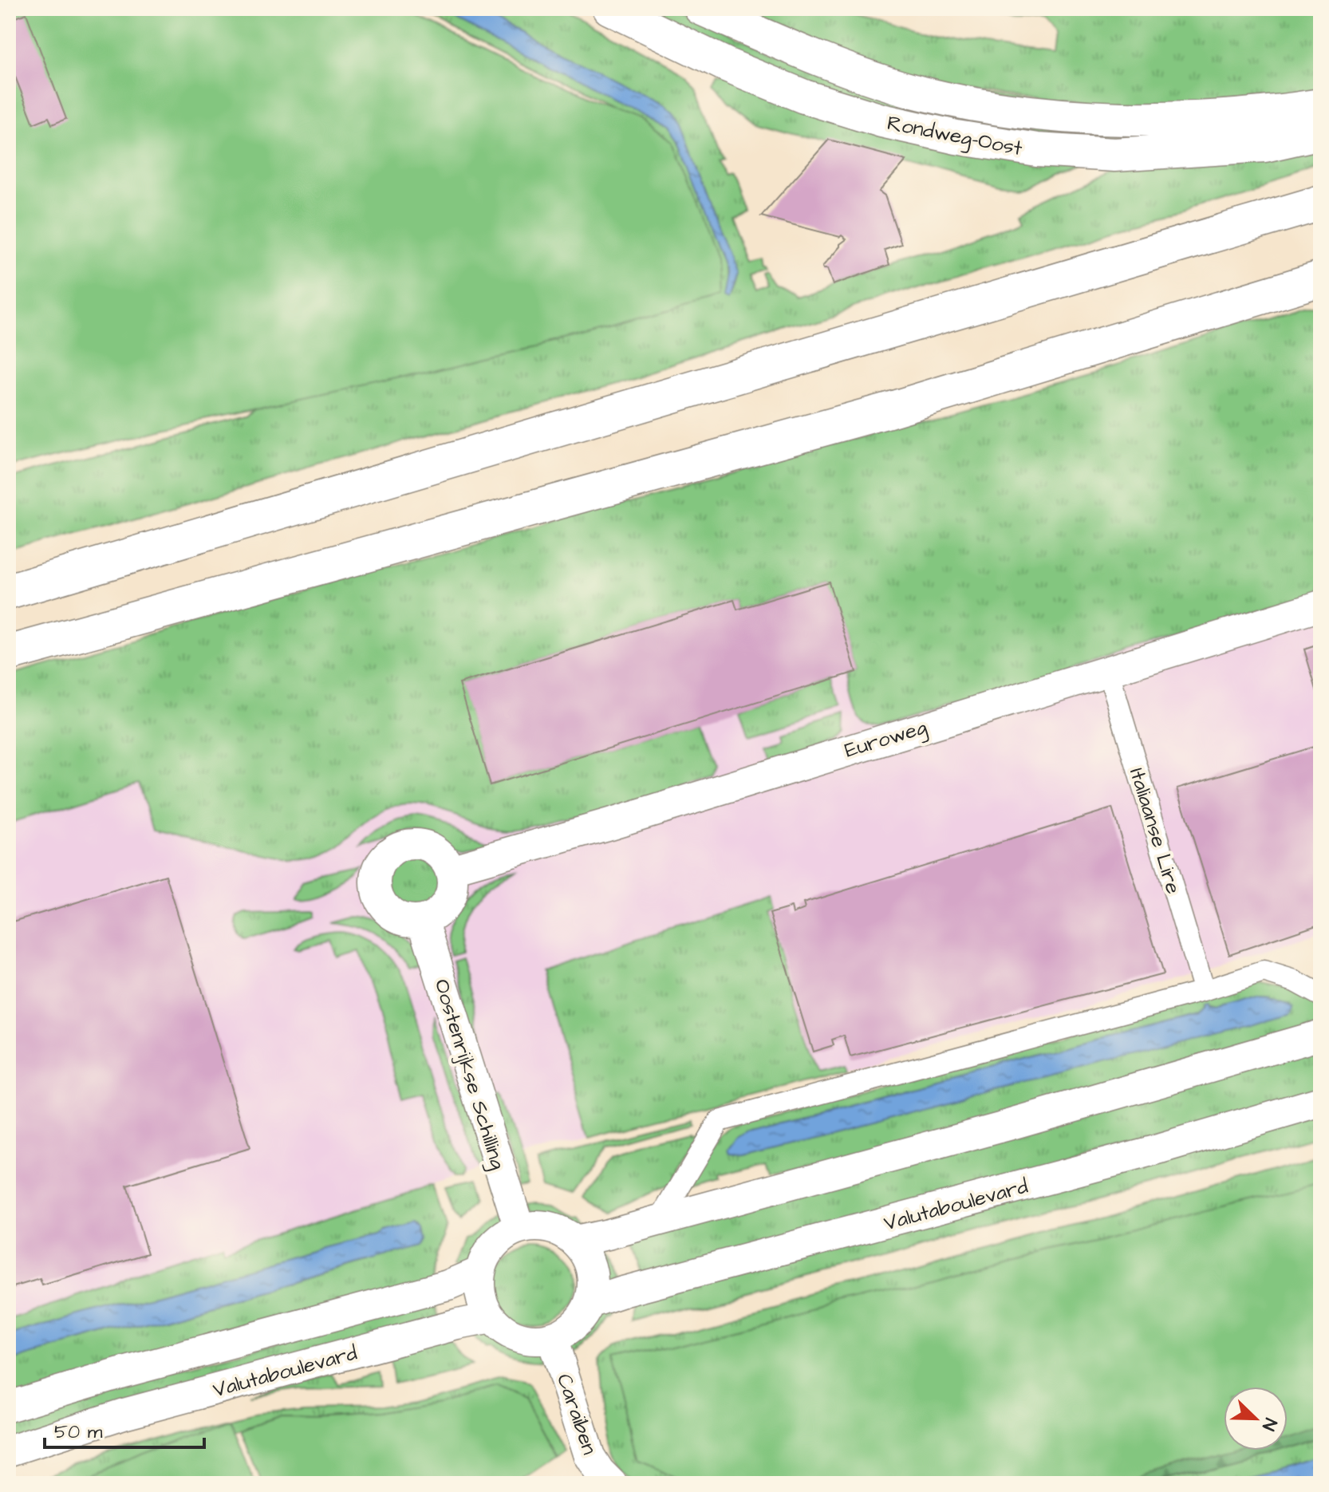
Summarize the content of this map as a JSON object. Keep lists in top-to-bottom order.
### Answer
{
  "streets": {
    "main road": [
      "Rondweg-Oost",
      "Euroweg",
      "Oostenrijkse Schilling",
      "Valutaboulevard",
      "Caraïben"
    ],
    "street": ["Italiaanse Lire"]
  },
  "crossings": [
    ["Euroweg", "Italiaanse Lire"],
    ["Euroweg", "Oostenrijkse Schilling"],
    ["Oostenrijkse Schilling", "Valutaboulevard"],
    ["Oostenrijkse Schilling", "Caraïben"],
    ["Valutaboulevard", "Caraïben"]
  ],
  "scale_bar": "50 m",
  "north": "bottom right"
}
